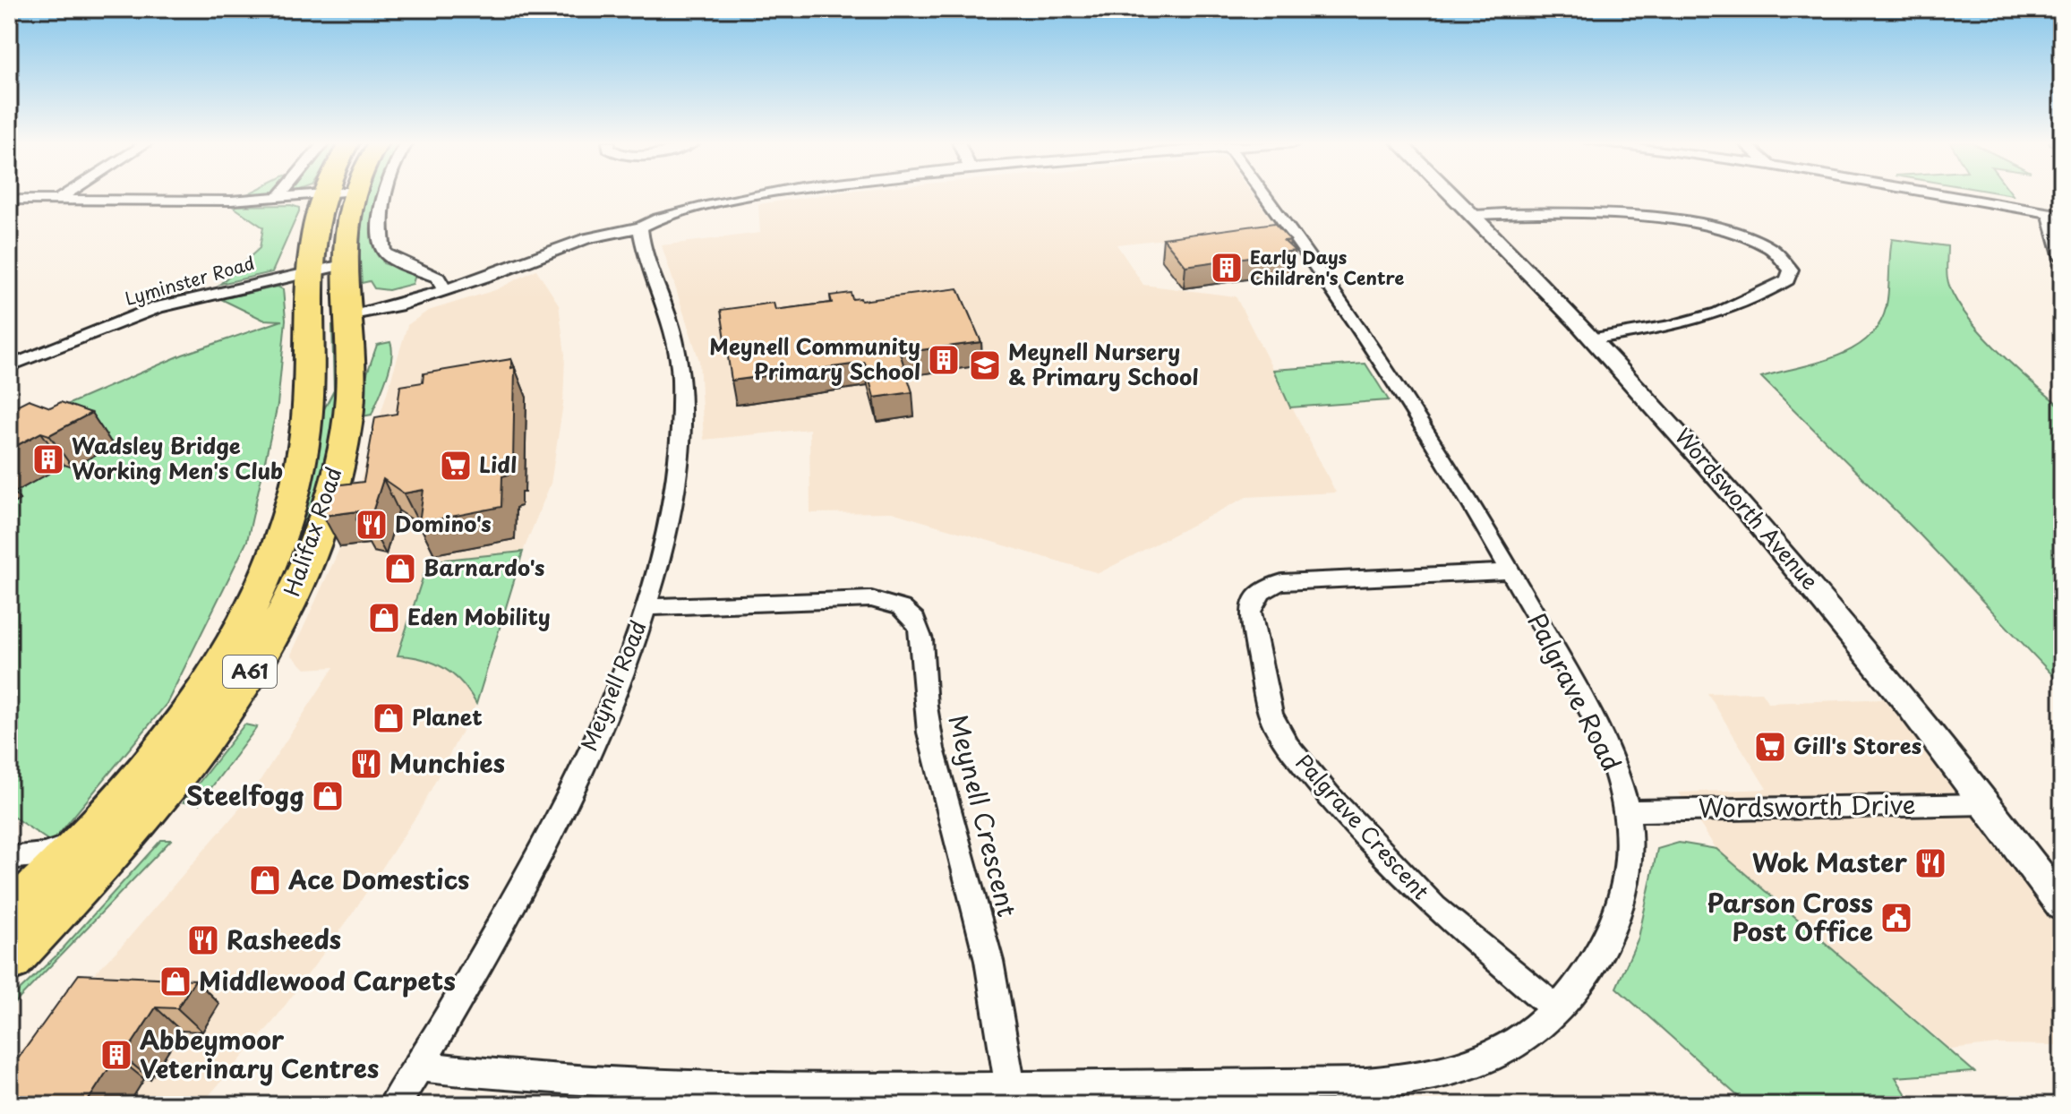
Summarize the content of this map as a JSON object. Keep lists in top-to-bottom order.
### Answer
{
  "streets": {
    "highway": ["Halifax Road", "A61"],
    "street": [
      "Lyminster Road",
      "Wordsworth Avenue",
      "Meynell Road",
      "Palgrave Road",
      "Wordsworth Drive",
      "Meynell Crescent",
      "Palgrave Crescent"
    ]
  },
  "crossings": [
    ["Lyminster Road", "Halifax Road"],
    ["Wordsworth Avenue", "Wordsworth Drive"],
    ["Meynell Road", "Palgrave Road"],
    ["Meynell Road", "Meynell Crescent"],
    ["Palgrave Road", "Wordsworth Drive"],
    ["Palgrave Road", "Meynell Crescent"],
    ["Palgrave Road", "Palgrave Crescent"]
  ],
  "places": {
    "building": [
      "Early Days Children's Centre",
      "Meynell Community Primary School",
      "Wadsley Bridge Working Men's Club",
      "Abbeymoor Veterinary Centres"
    ],
    "school or university": ["Meynell Nursery & Primary School"],
    "supermarket": ["Lidl", "Gill's Stores"],
    "restaurant": [
      "Domino's",
      "Munchies",
      "Wok Master",
      "Rasheeds"
    ],
    "shop": [
      "Barnardo's",
      "Eden Mobility",
      "Planet",
      "Steelfogg",
      "Ace Domestics",
      "Middlewood Carpets"
    ],
    "public building": ["Parson Cross Post Office"]
  }
}
